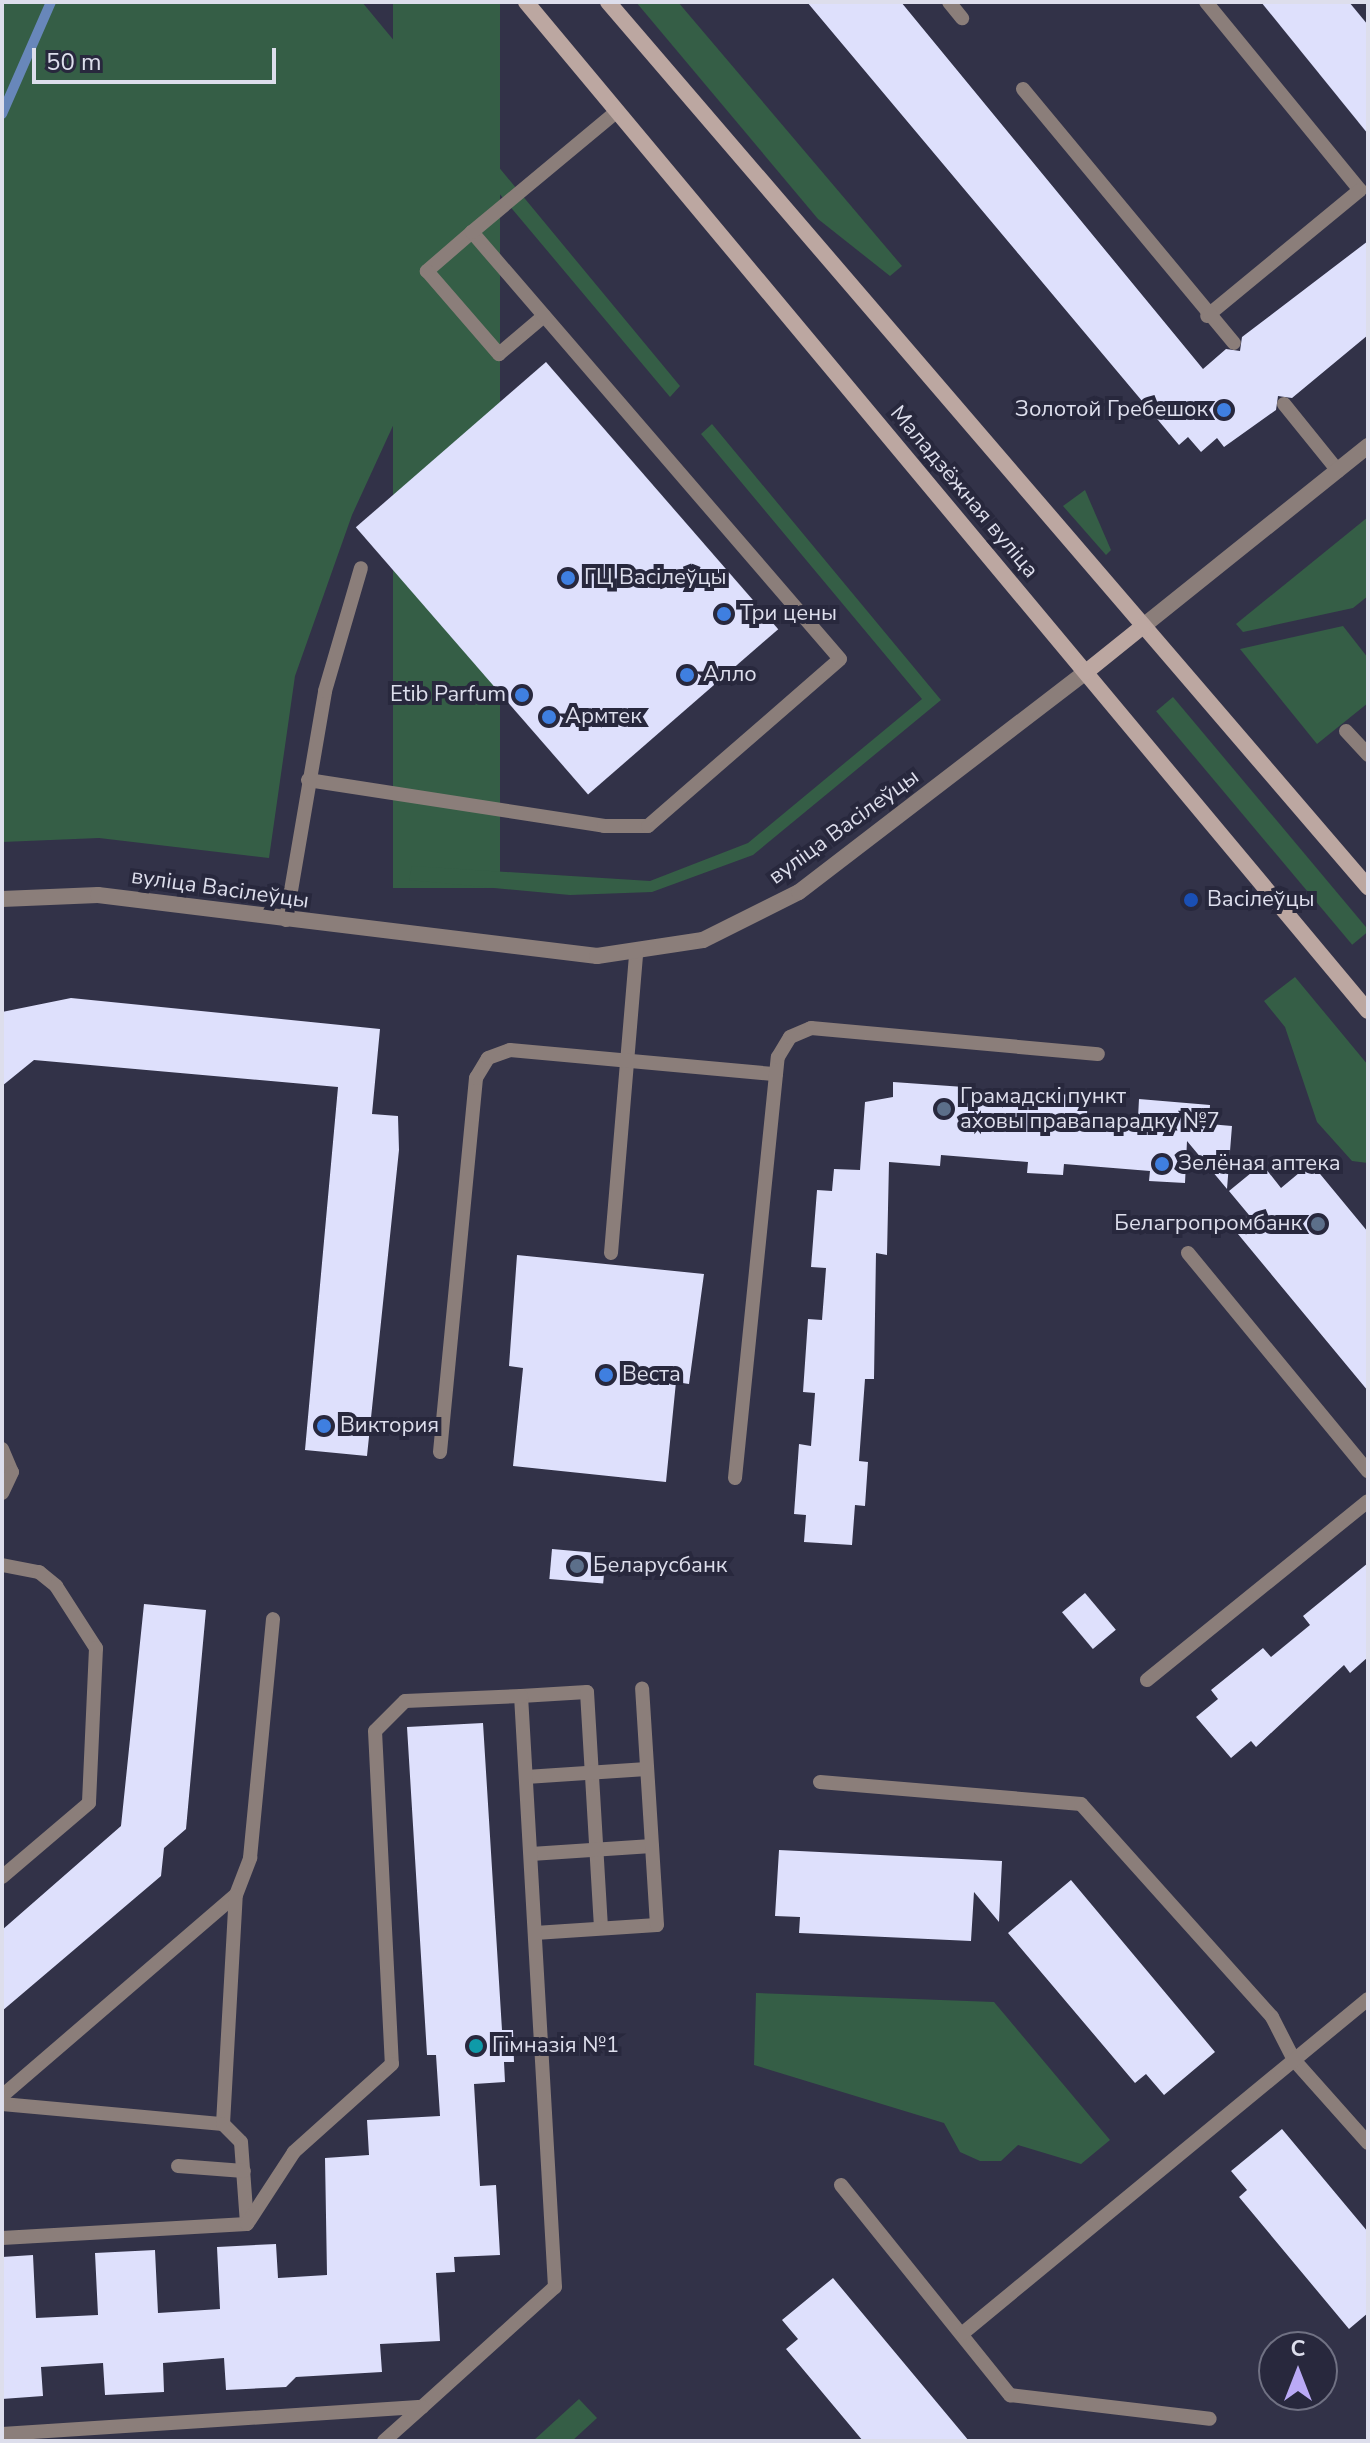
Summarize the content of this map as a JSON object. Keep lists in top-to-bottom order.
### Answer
{
  "streets": {
    "main road": ["Маладзёжная вуліца", "вуліца Васілеўцы"]
  },
  "crossings": [
    ["Маладзёжная вуліца", "вуліца Васілеўцы"]
  ],
  "places": [
    "Золотой Гребешок",
    "ГЦ Васілеўцы",
    "Три цены",
    "Алло",
    "Etib Parfum",
    "Армтек",
    "Васілеўцы",
    "Грамадскі пункт аховы правапарадку №7",
    "Зелёная аптека",
    "Белагропромбанк",
    "Веста",
    "Виктория",
    "Беларусбанк",
    "Гімназія №1"
  ],
  "scale_bar": "50 m",
  "north": "top"
}
